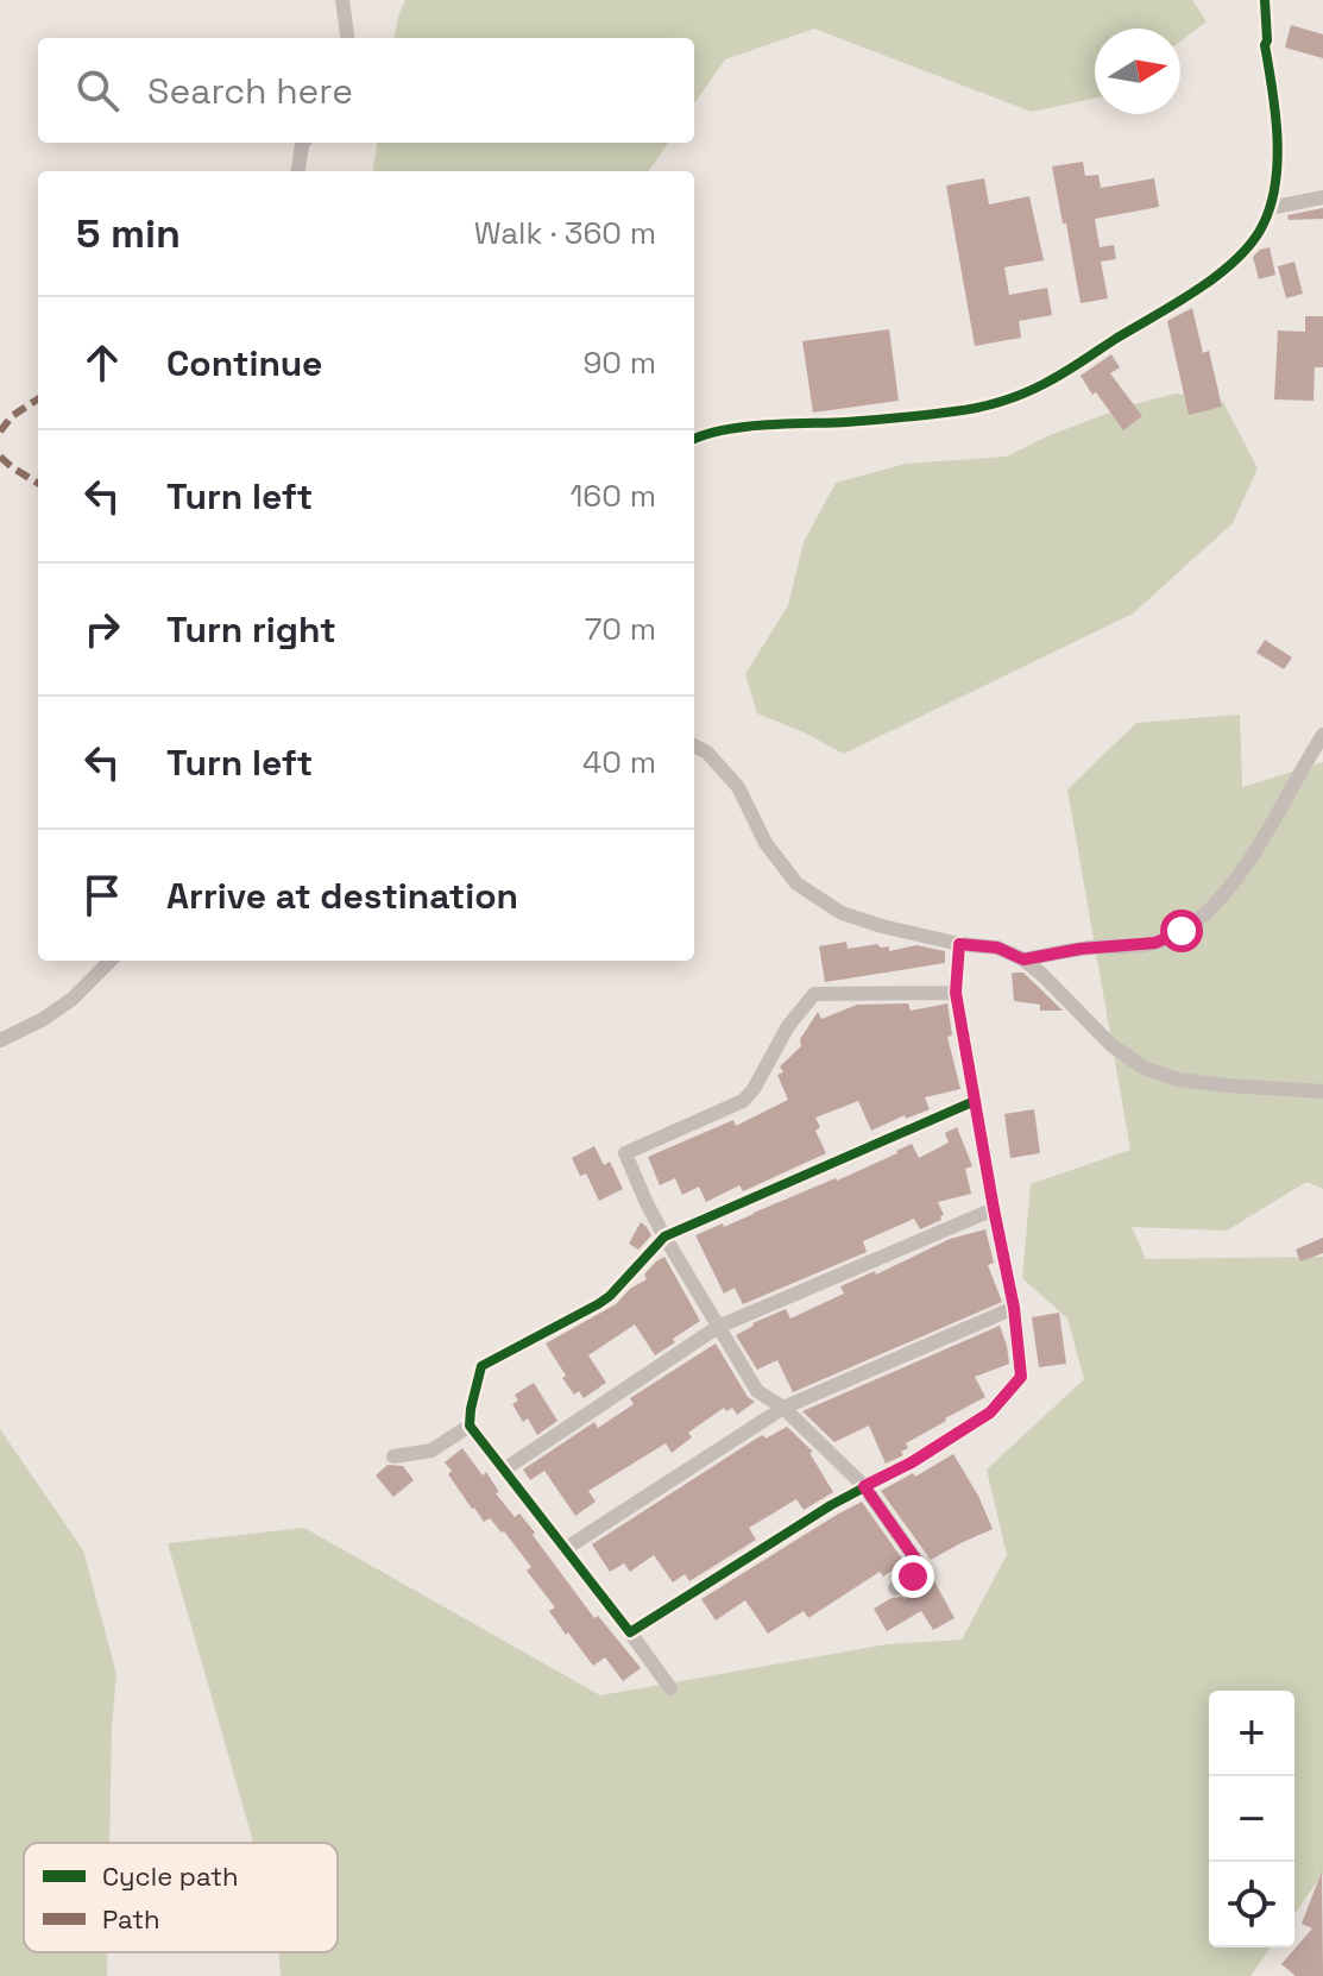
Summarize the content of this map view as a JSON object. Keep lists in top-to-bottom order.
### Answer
{
  "legend": ["Cycle path", "Path"],
  "north": "right",
  "page": {
    "search": "Search here",
    "heading": ["5 min", "Walk · 360 m"],
    "list": [
      ["Continue", "90 m"],
      ["Turn left", "160 m"],
      ["Turn right", "70 m"],
      ["Turn left", "40 m"],
      "Arrive at destination"
    ],
    "map_buttons": ["+", "−"]
  }
}
